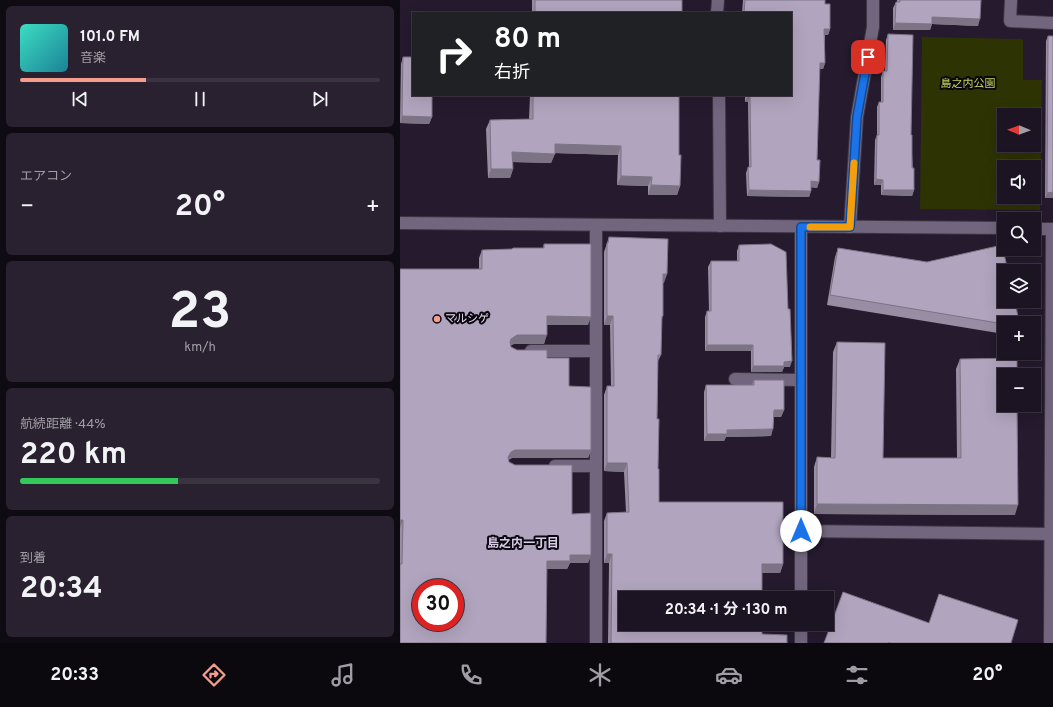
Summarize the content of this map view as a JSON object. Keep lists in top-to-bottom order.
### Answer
{
  "districts": ["島之内一丁目"],
  "parks": ["島之内公園"],
  "places": ["マルシゲ"],
  "north": "left",
  "page": {
    "turn": ["80 m", "右折"],
    "song": ["101.0 FM", "音楽"],
    "map_buttons": ["+", "−"],
    "tile": [
      "エアコン",
      ["23", "km/h"],
      ["航続距離 · 44%", "220 km"],
      ["到着", "20:34"]
    ],
    "heat": ["−", "20°", "+"],
    "limit": "30",
    "trip": "20:34 · 1 分 · 130 m",
    "tabs": ["20:33", "20°"]
  }
}
